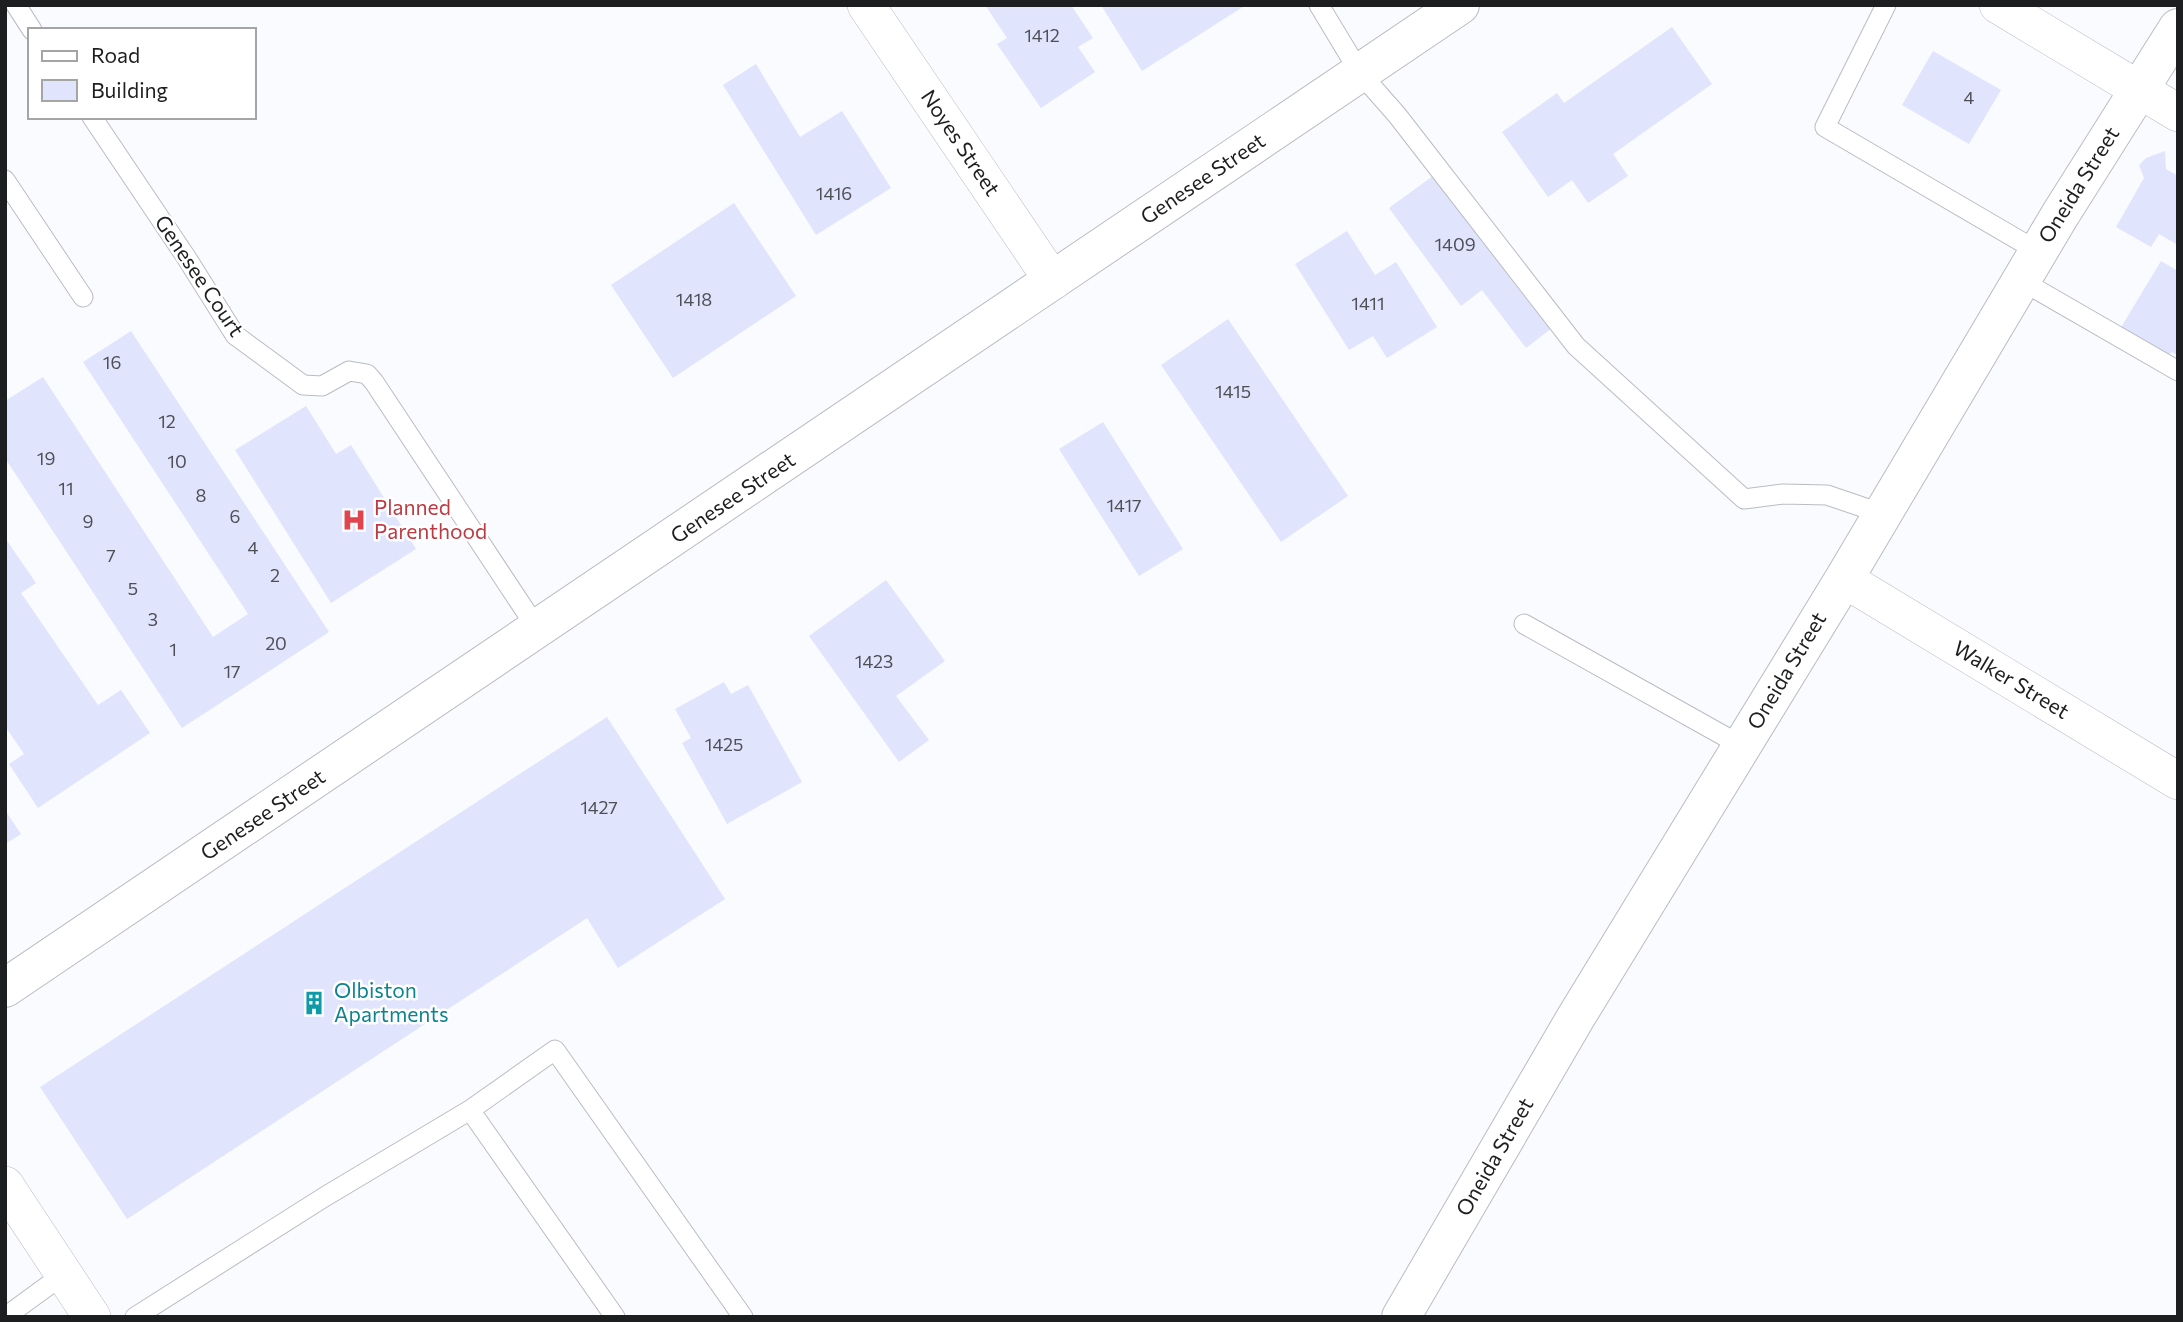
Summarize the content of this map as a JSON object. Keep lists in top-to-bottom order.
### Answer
{
  "streets": {
    "main road": ["Genesee Street", "Oneida Street"],
    "street": ["Noyes Street", "Walker Street"],
    "lane": ["Genesee Court"]
  },
  "crossings": [
    ["Noyes Street", "Genesee Street"],
    ["Genesee Street", "Genesee Court"],
    ["Oneida Street", "Walker Street"]
  ],
  "places": {
    "hospital": ["Planned Parenthood"],
    "building": ["Olbiston Apartments"]
  },
  "house_numbers": [
    "1412",
    "4",
    "1416",
    "1409",
    "1418",
    "1411",
    "16",
    "1415",
    "12",
    "19",
    "10",
    "11",
    "8",
    "1417",
    "6",
    "9",
    "4",
    "7",
    "2",
    "5",
    "3",
    "20",
    "1",
    "1423",
    "17",
    "1425",
    "1427"
  ],
  "legend": ["Road", "Building"]
}
